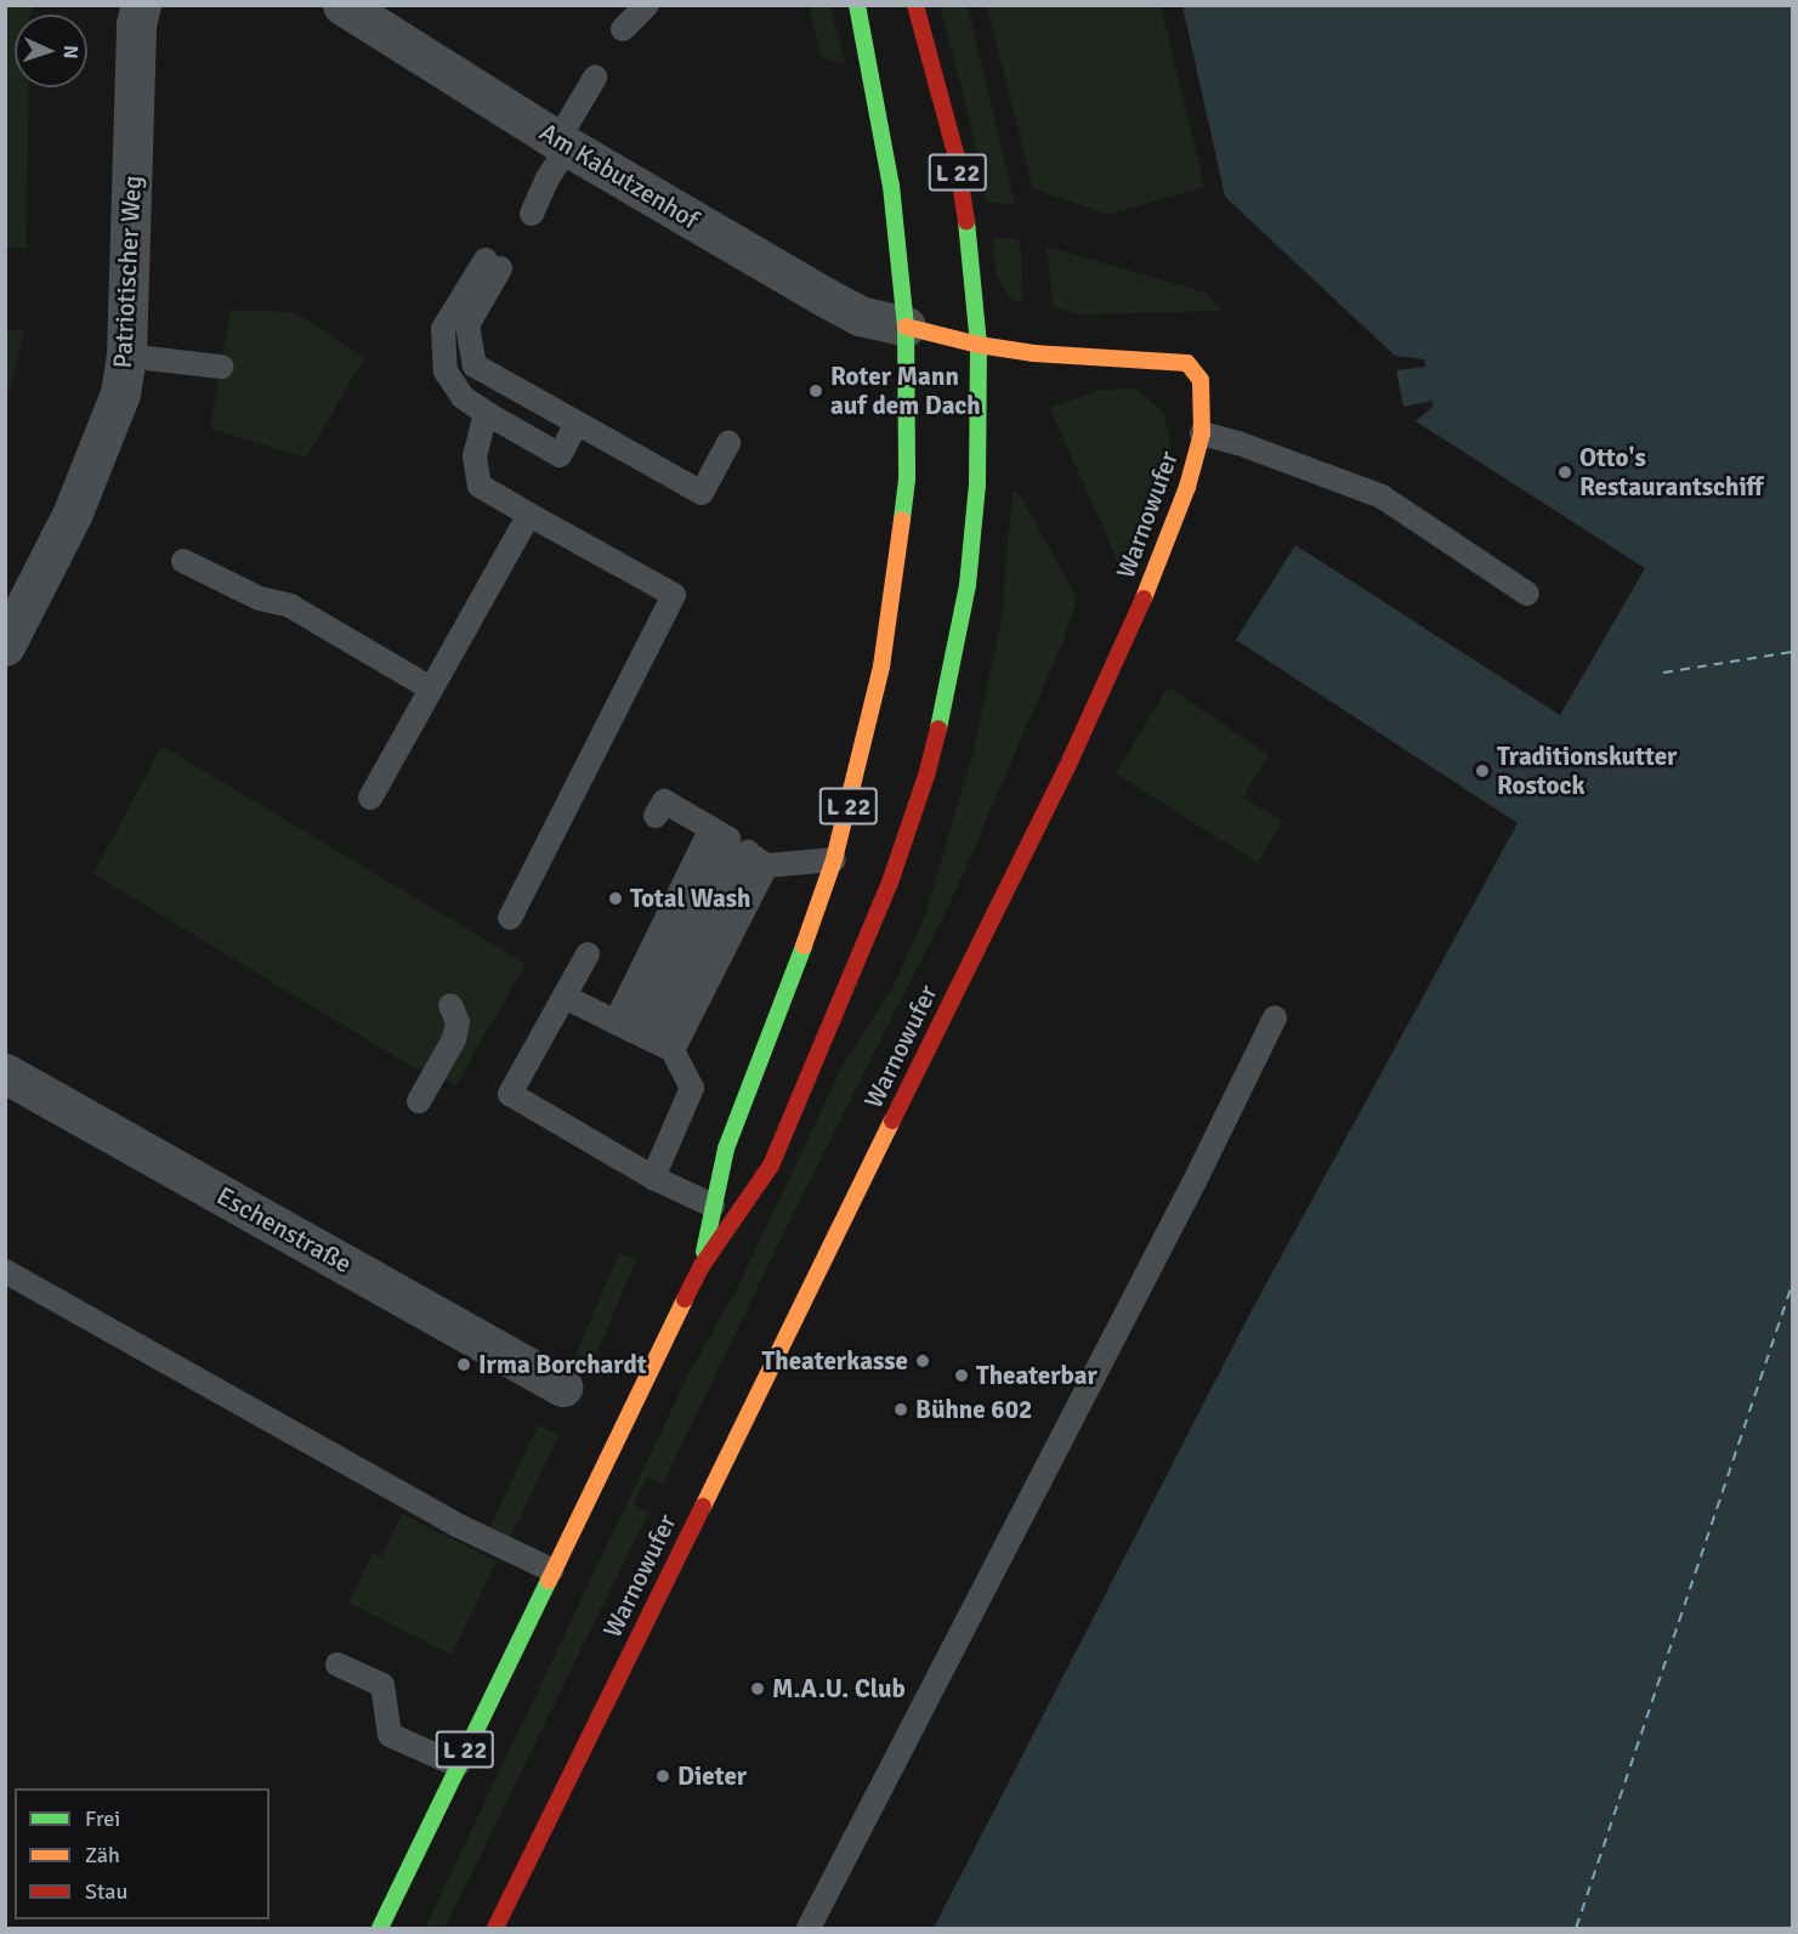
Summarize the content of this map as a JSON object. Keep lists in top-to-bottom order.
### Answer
{
  "streets": {
    "main road": ["L 22", "Warnowufer"],
    "street": ["Am Kabutzenhof", "Patriotischer Weg", "Eschenstraße"]
  },
  "crossings": [
    ["L 22", "Am Kabutzenhof"],
    ["L 22", "Warnowufer"],
    ["Am Kabutzenhof", "Warnowufer"]
  ],
  "places": [
    "Roter Mann auf dem Dach",
    "Otto's Restaurantschiff",
    "Traditionskutter Rostock",
    "Total Wash",
    "Theaterkasse",
    "Irma Borchardt",
    "Theaterbar",
    "Bühne 602",
    "M.A.U. Club",
    "Dieter"
  ],
  "legend": ["Frei", "Zäh", "Stau"],
  "north": "right"
}
